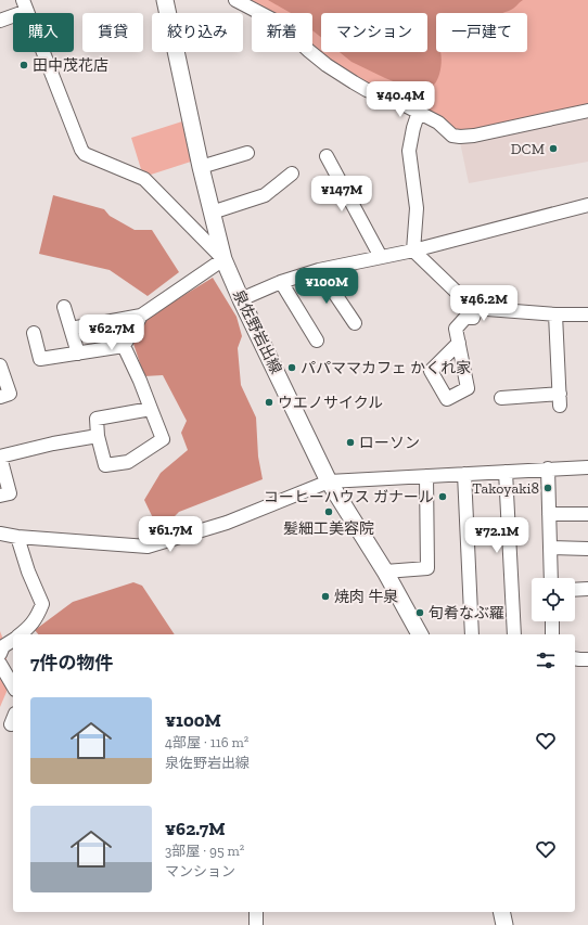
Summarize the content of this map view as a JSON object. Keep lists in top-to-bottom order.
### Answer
{
  "streets": {
    "main road": ["泉佐野岩出線"]
  },
  "places": [
    "田中茂花店",
    "DCM",
    "パパママカフェ かくれ家",
    "ウエノサイクル",
    "ローソン",
    "Takoyaki8",
    "コーヒーハウス ガナール",
    "髪細工美容院",
    "焼肉 牛泉",
    "旬肴なぶ羅"
  ],
  "page": {
    "chip": [
      "購入",
      "賃貸",
      "絞り込み",
      "新着",
      "マンション",
      "一戸建て"
    ],
    "price": [
      "¥40.4M",
      "¥147M",
      "¥100M",
      "¥46.2M",
      "¥62.7M",
      "¥61.7M",
      "¥72.1M"
    ],
    "heading": "7件の物件",
    "list": [
      {
        "name": "¥100M",
        "note": "4部屋 · 116 m² · 泉佐野岩出線"
      },
      {
        "name": "¥62.7M",
        "note": "3部屋 · 95 m² · マンション"
      }
    ]
  }
}
